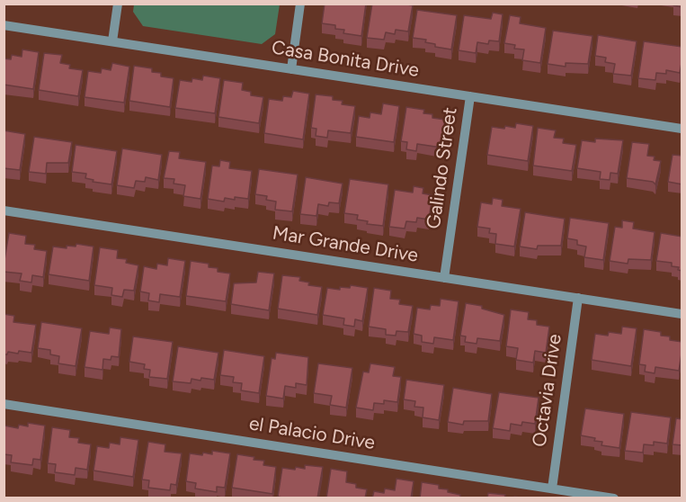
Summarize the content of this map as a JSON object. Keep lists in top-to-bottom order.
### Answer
{
  "streets": {
    "street": [
      "Casa Bonita Drive",
      "Galindo Street",
      "Mar Grande Drive",
      "Octavia Drive",
      "el Palacio Drive"
    ]
  },
  "crossings": [
    ["Casa Bonita Drive", "Galindo Street"],
    ["Galindo Street", "Mar Grande Drive"],
    ["Mar Grande Drive", "Octavia Drive"],
    ["Octavia Drive", "el Palacio Drive"]
  ]
}
